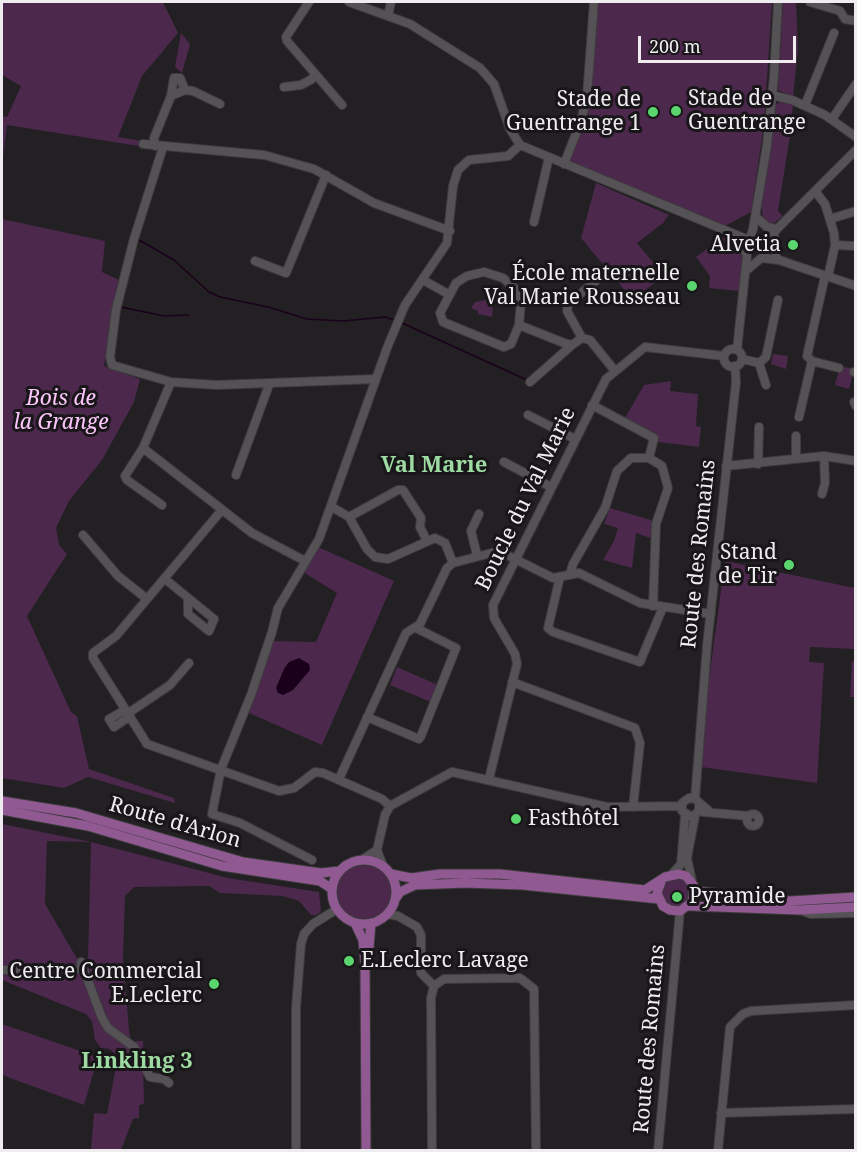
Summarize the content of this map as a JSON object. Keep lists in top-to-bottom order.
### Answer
{
  "streets": {
    "main road": ["Route d'Arlon"],
    "street": ["Boucle du Val Marie", "Route des Romains"]
  },
  "crossings": [
    ["Boucle du Val Marie", "Route des Romains"]
  ],
  "districts": ["Val Marie", "Linkling 3"],
  "parks": ["Bois de la Grange"],
  "places": [
    "Stade de Guentrange",
    "Stade de Guentrange 1",
    "Alvetia",
    "École maternelle Val Marie Rousseau",
    "Stand de Tir",
    "Fasthôtel",
    "Pyramide",
    "E.Leclerc Lavage",
    "Centre Commercial E.Leclerc"
  ],
  "scale_bar": "200 m"
}
